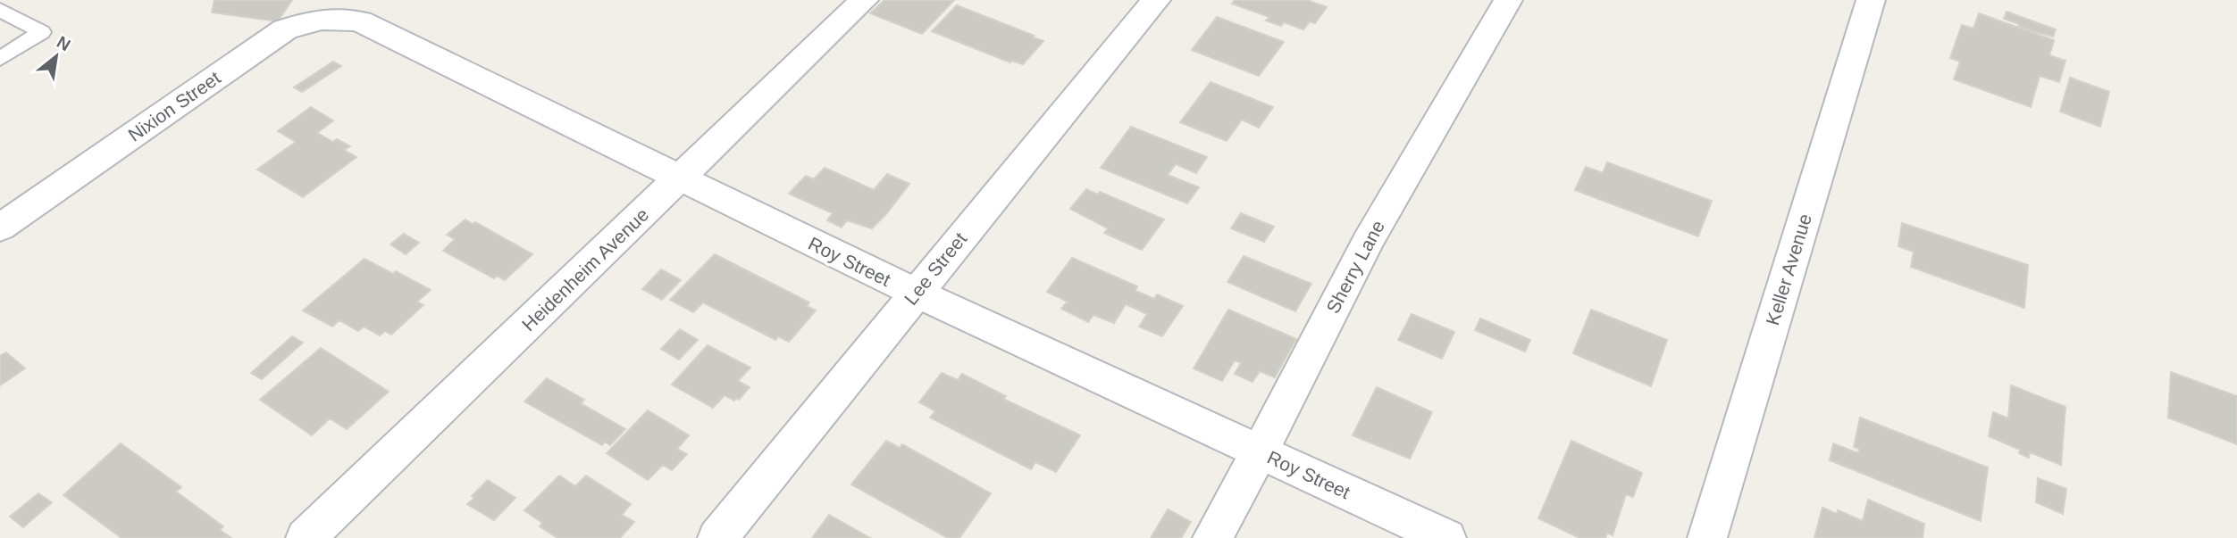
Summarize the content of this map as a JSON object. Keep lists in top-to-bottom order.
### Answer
{
  "streets": {
    "street": [
      "Nixion Street",
      "Roy Street",
      "Sherry Lane",
      "Lee Street",
      "Heidenheim Avenue",
      "Keller Avenue"
    ]
  },
  "crossings": [
    ["Nixion Street", "Roy Street"],
    ["Roy Street", "Sherry Lane"],
    ["Roy Street", "Lee Street"],
    ["Roy Street", "Heidenheim Avenue"]
  ],
  "north": "top right"
}
